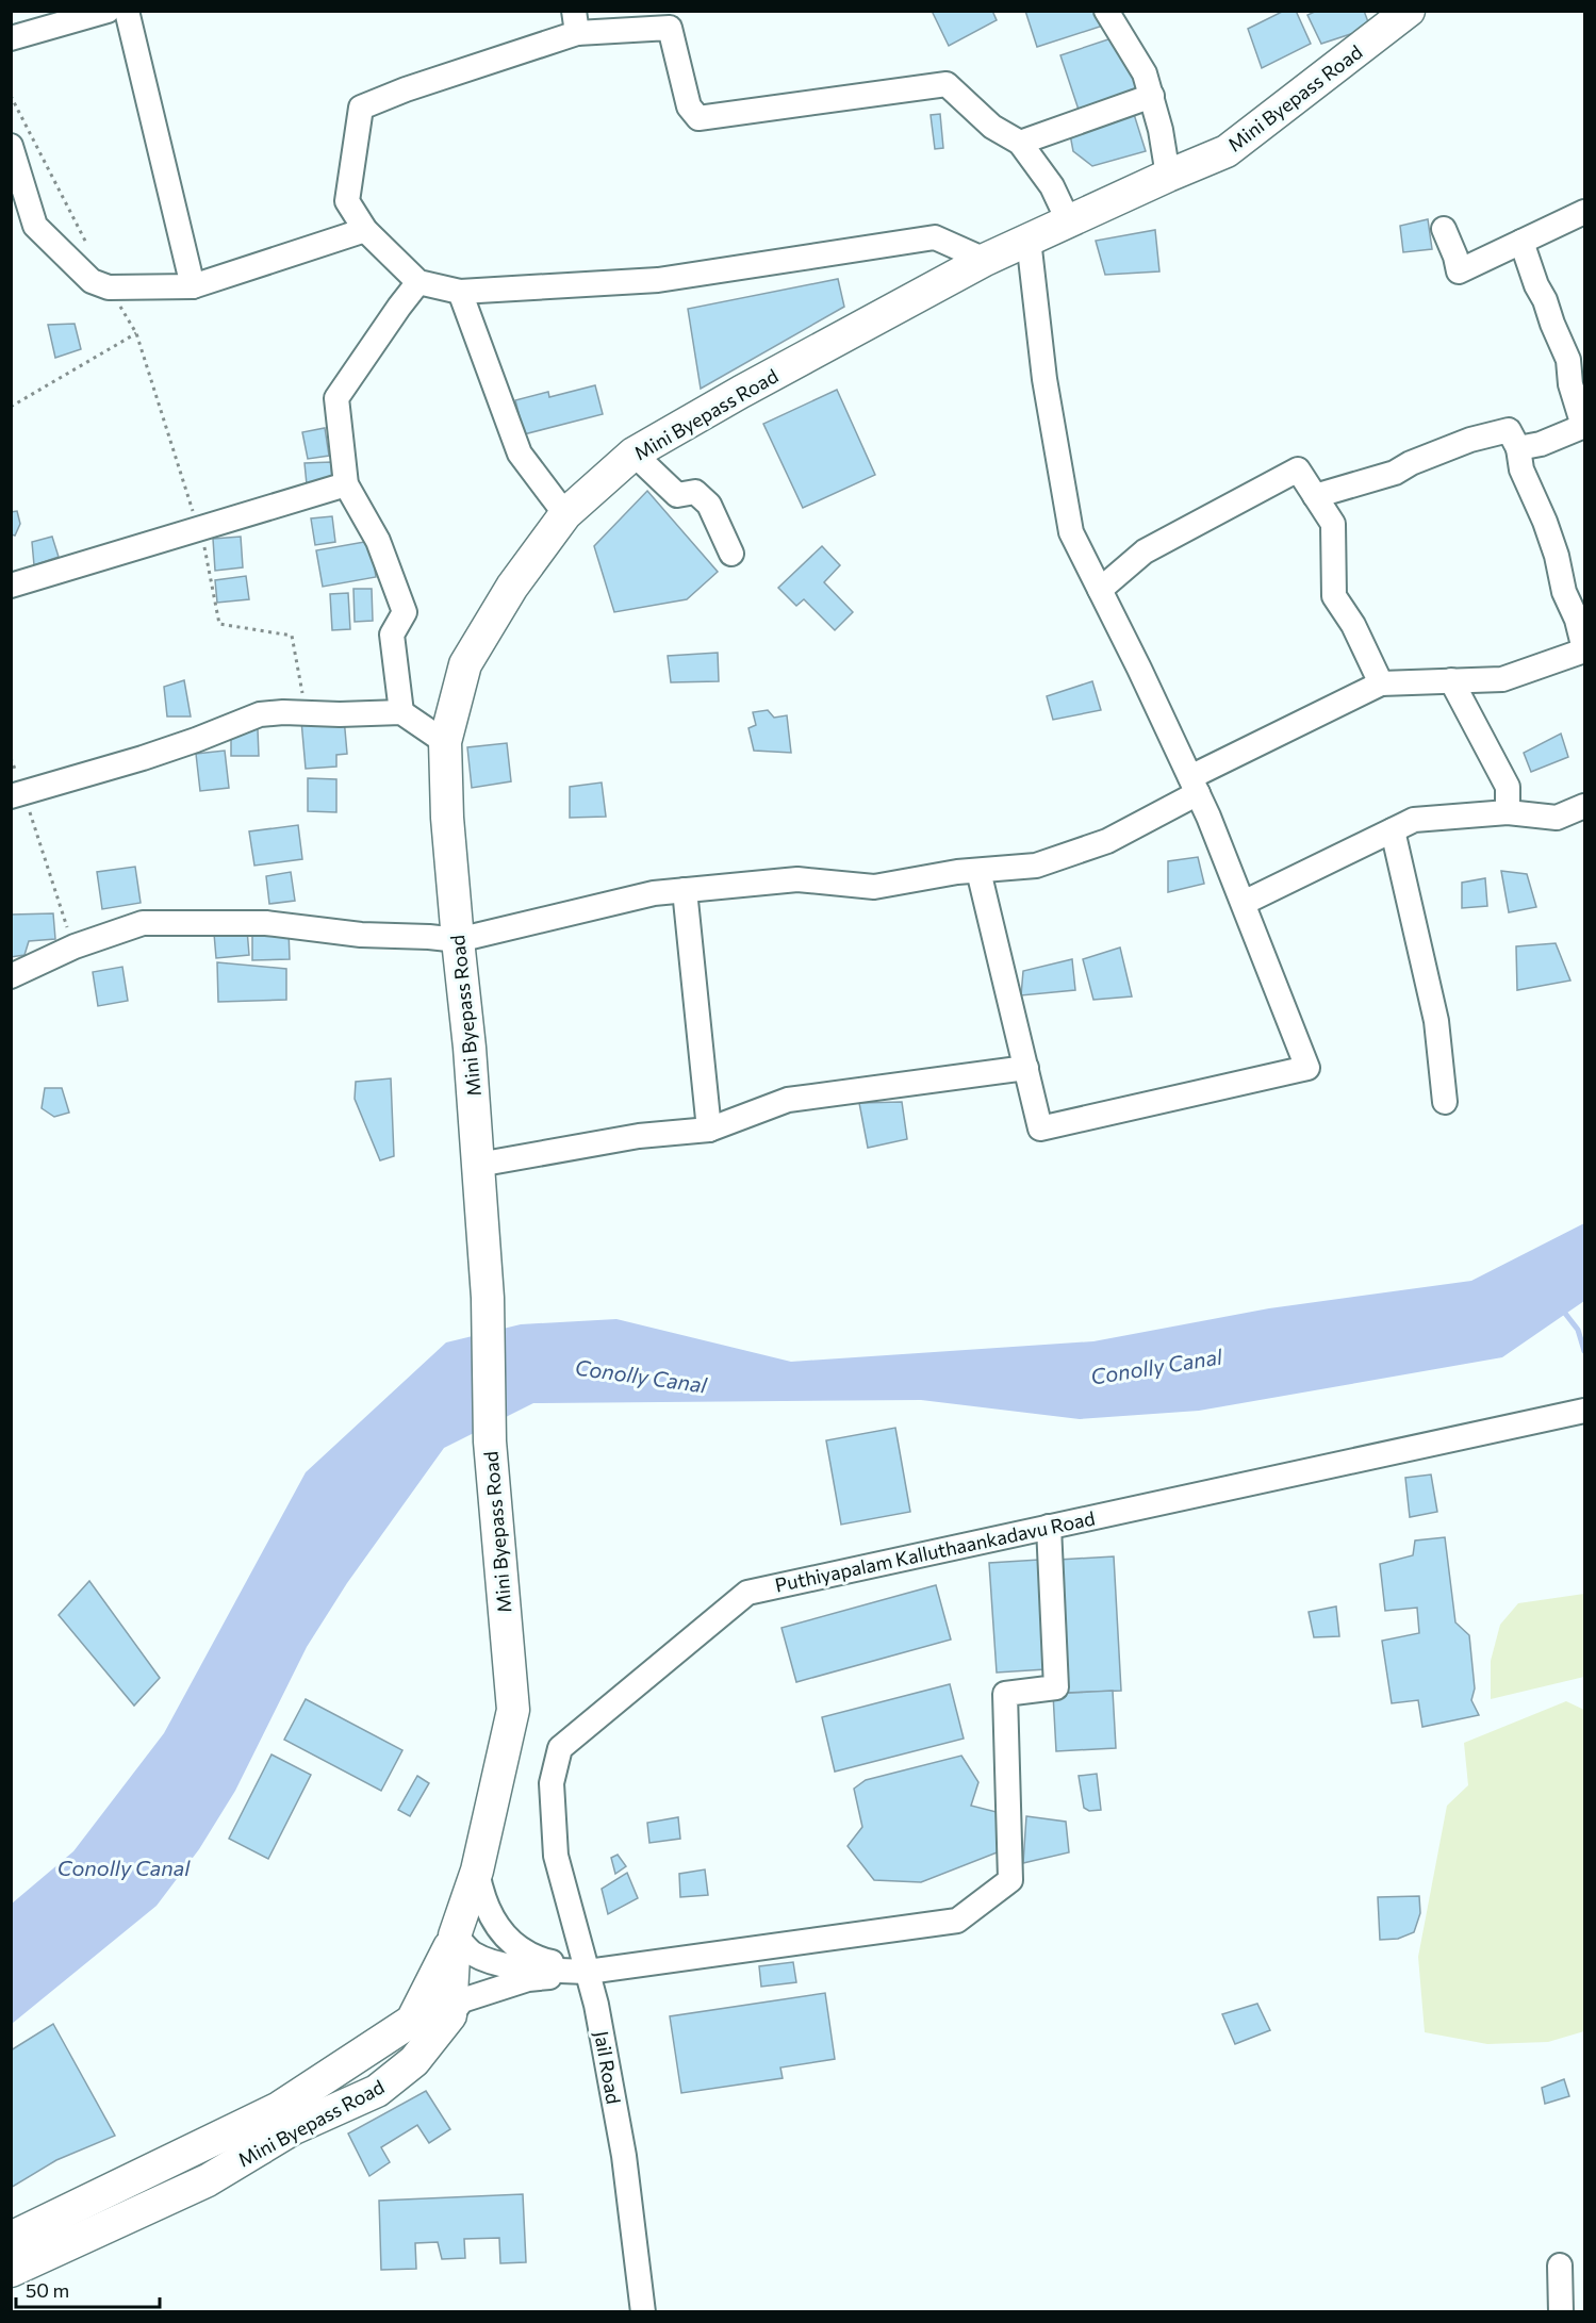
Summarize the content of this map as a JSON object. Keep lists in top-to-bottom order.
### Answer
{
  "streets": {
    "main road": ["Mini Byepass Road"],
    "street": ["Puthiyapalam Kalluthaankadavu Road", "Jail Road"]
  },
  "crossings": [
    ["Puthiyapalam Kalluthaankadavu Road", "Jail Road"]
  ],
  "water": ["Conolly Canal"],
  "scale_bar": "50 m"
}
